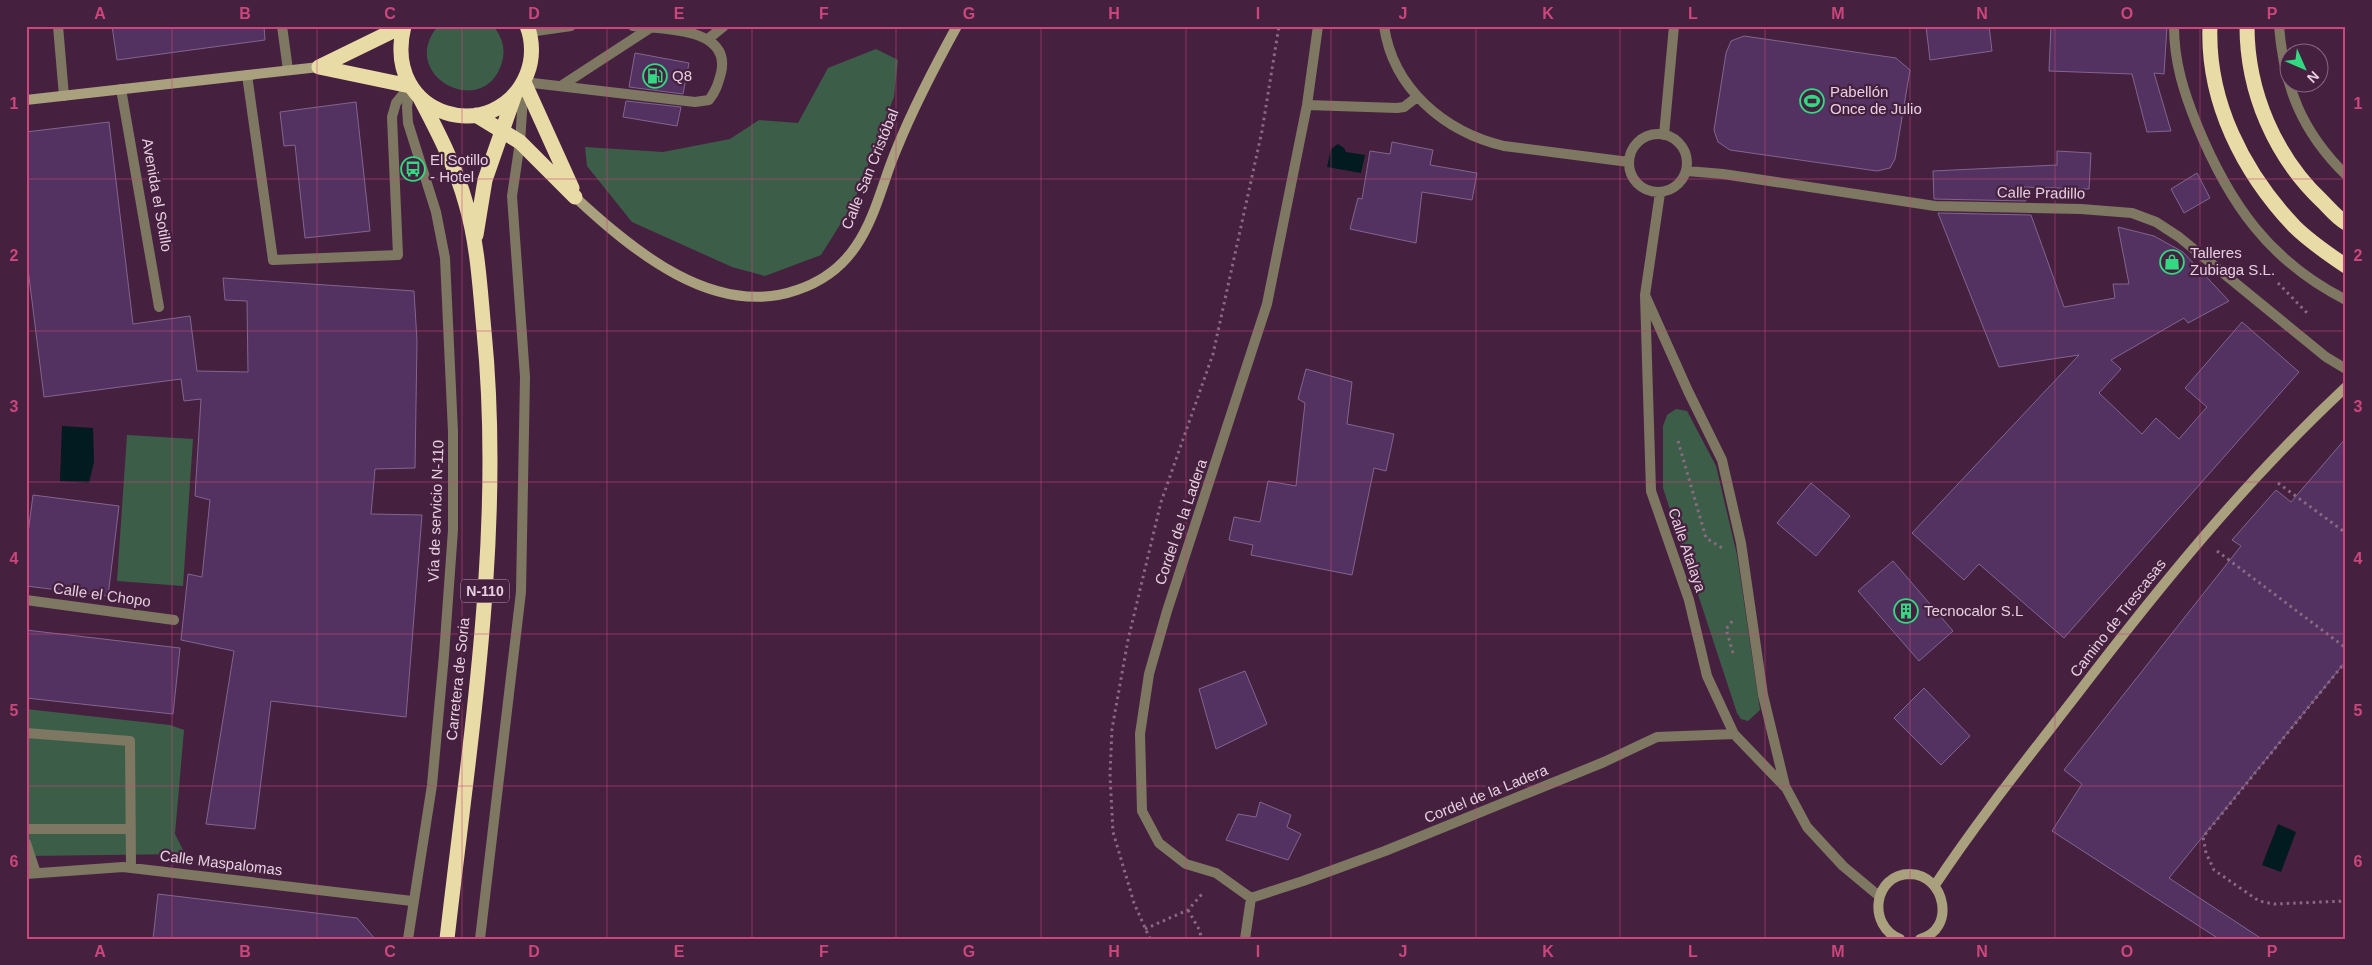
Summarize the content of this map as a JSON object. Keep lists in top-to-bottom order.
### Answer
{
  "streets": {
    "highway": ["Calle San Cristóbal", "N-110", "Carretera de Soria"],
    "street": [
      "Calle Pradillo",
      "Avenida el Sotillo",
      "Vía de servicio N-110",
      "Cordel de la Ladera",
      "Calle Atalaya",
      "Calle el Chopo",
      "Camino de Trescasas",
      "Calle Maspalomas"
    ]
  },
  "crossings": [
    ["Calle San Cristóbal", "N-110"],
    ["Calle San Cristóbal", "Carretera de Soria"],
    ["Calle Pradillo", "Calle Atalaya"],
    ["Vía de servicio N-110", "N-110"],
    ["Vía de servicio N-110", "Carretera de Soria"],
    ["Vía de servicio N-110", "Calle Maspalomas"],
    ["Cordel de la Ladera", "Calle Atalaya"],
    ["N-110", "Carretera de Soria"]
  ],
  "places": {
    "fuel station": ["Q8"],
    "sports": ["Pabellón Once de Julio"],
    "bus stop": ["El Sotillo - Hotel"],
    "shop": ["Talleres Zubiaga S.L."],
    "building": ["Tecnocalor S.L"]
  },
  "north": "bottom right",
  "grid": {
    "columns": [
      "A",
      "B",
      "C",
      "D",
      "E",
      "F",
      "G",
      "H",
      "I",
      "J",
      "K",
      "L",
      "M",
      "N",
      "O",
      "P"
    ],
    "rows": [
      "1",
      "2",
      "3",
      "4",
      "5",
      "6"
    ]
  }
}
